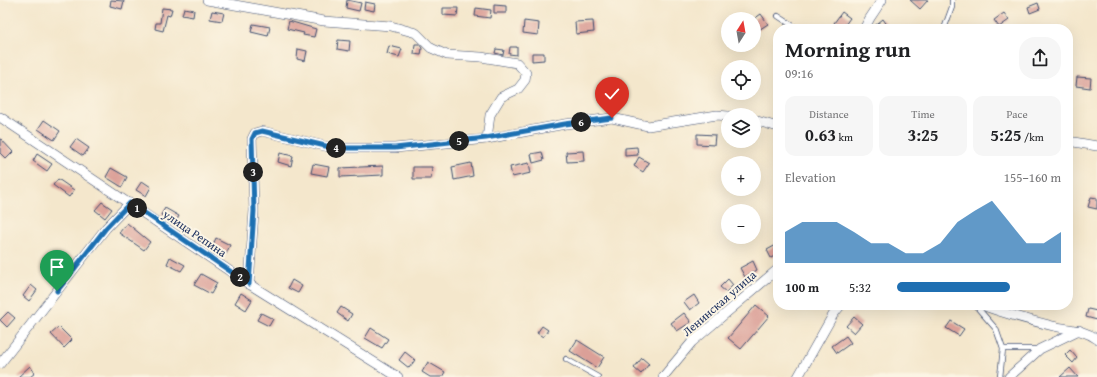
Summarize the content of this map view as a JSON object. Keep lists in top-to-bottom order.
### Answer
{
  "streets": {
    "street": ["улица Репина", "Ленинская улица"]
  },
  "north": "top",
  "page": {
    "map_buttons": ["+", "−"],
    "heading": ["Morning run", "09:16"],
    "stats": [
      ["Distance", "0.63 km"],
      ["Time", "3:25"],
      ["Pace", "5:25 /km"]
    ],
    "pins": [
      "6",
      "5",
      "4",
      "3",
      "1",
      "2"
    ],
    "chart": ["Elevation", "155–160 m"],
    "list": [
      {
        "name": "100 m",
        "note": "5:32"
      }
    ]
  }
}
